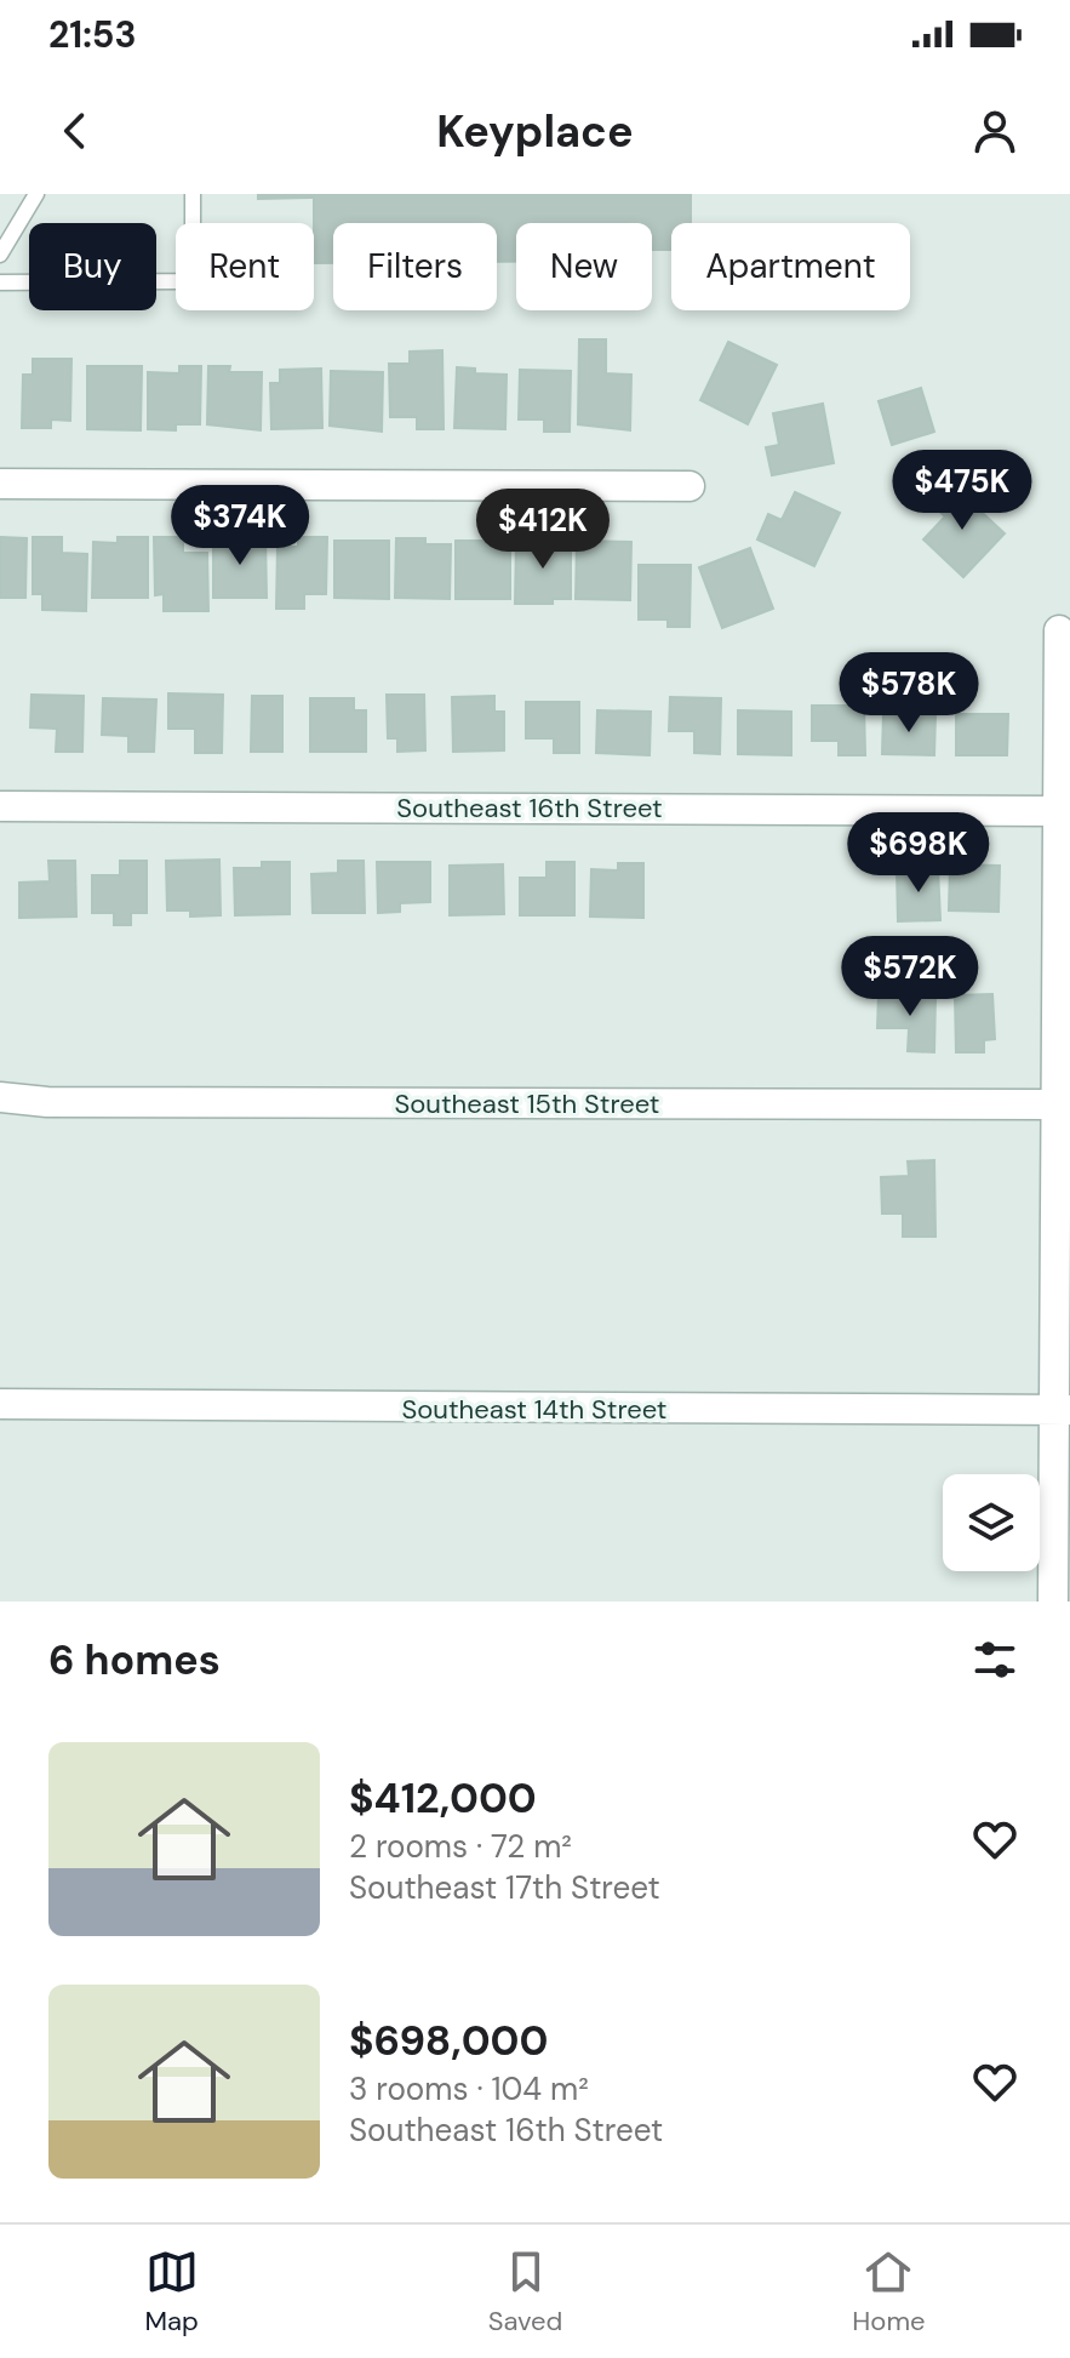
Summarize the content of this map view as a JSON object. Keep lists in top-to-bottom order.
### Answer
{
  "streets": {
    "street": ["Southeast 16th Street", "Southeast 15th Street", "Southeast 14th Street"]
  },
  "page": {
    "status": "21:53",
    "header": "Keyplace",
    "chip": [
      "Buy",
      "Rent",
      "Filters",
      "New",
      "Apartment"
    ],
    "price": [
      "$475K",
      "$374K",
      "$412K",
      "$578K",
      "$698K",
      "$572K"
    ],
    "heading": "6 homes",
    "list": [
      {
        "name": "$412,000",
        "note": "2 rooms · 72 m² · Southeast 17th Street"
      },
      {
        "name": "$698,000",
        "note": "3 rooms · 104 m² · Southeast 16th Street"
      }
    ],
    "tabs": ["Map", "Saved", "Home"]
  }
}
